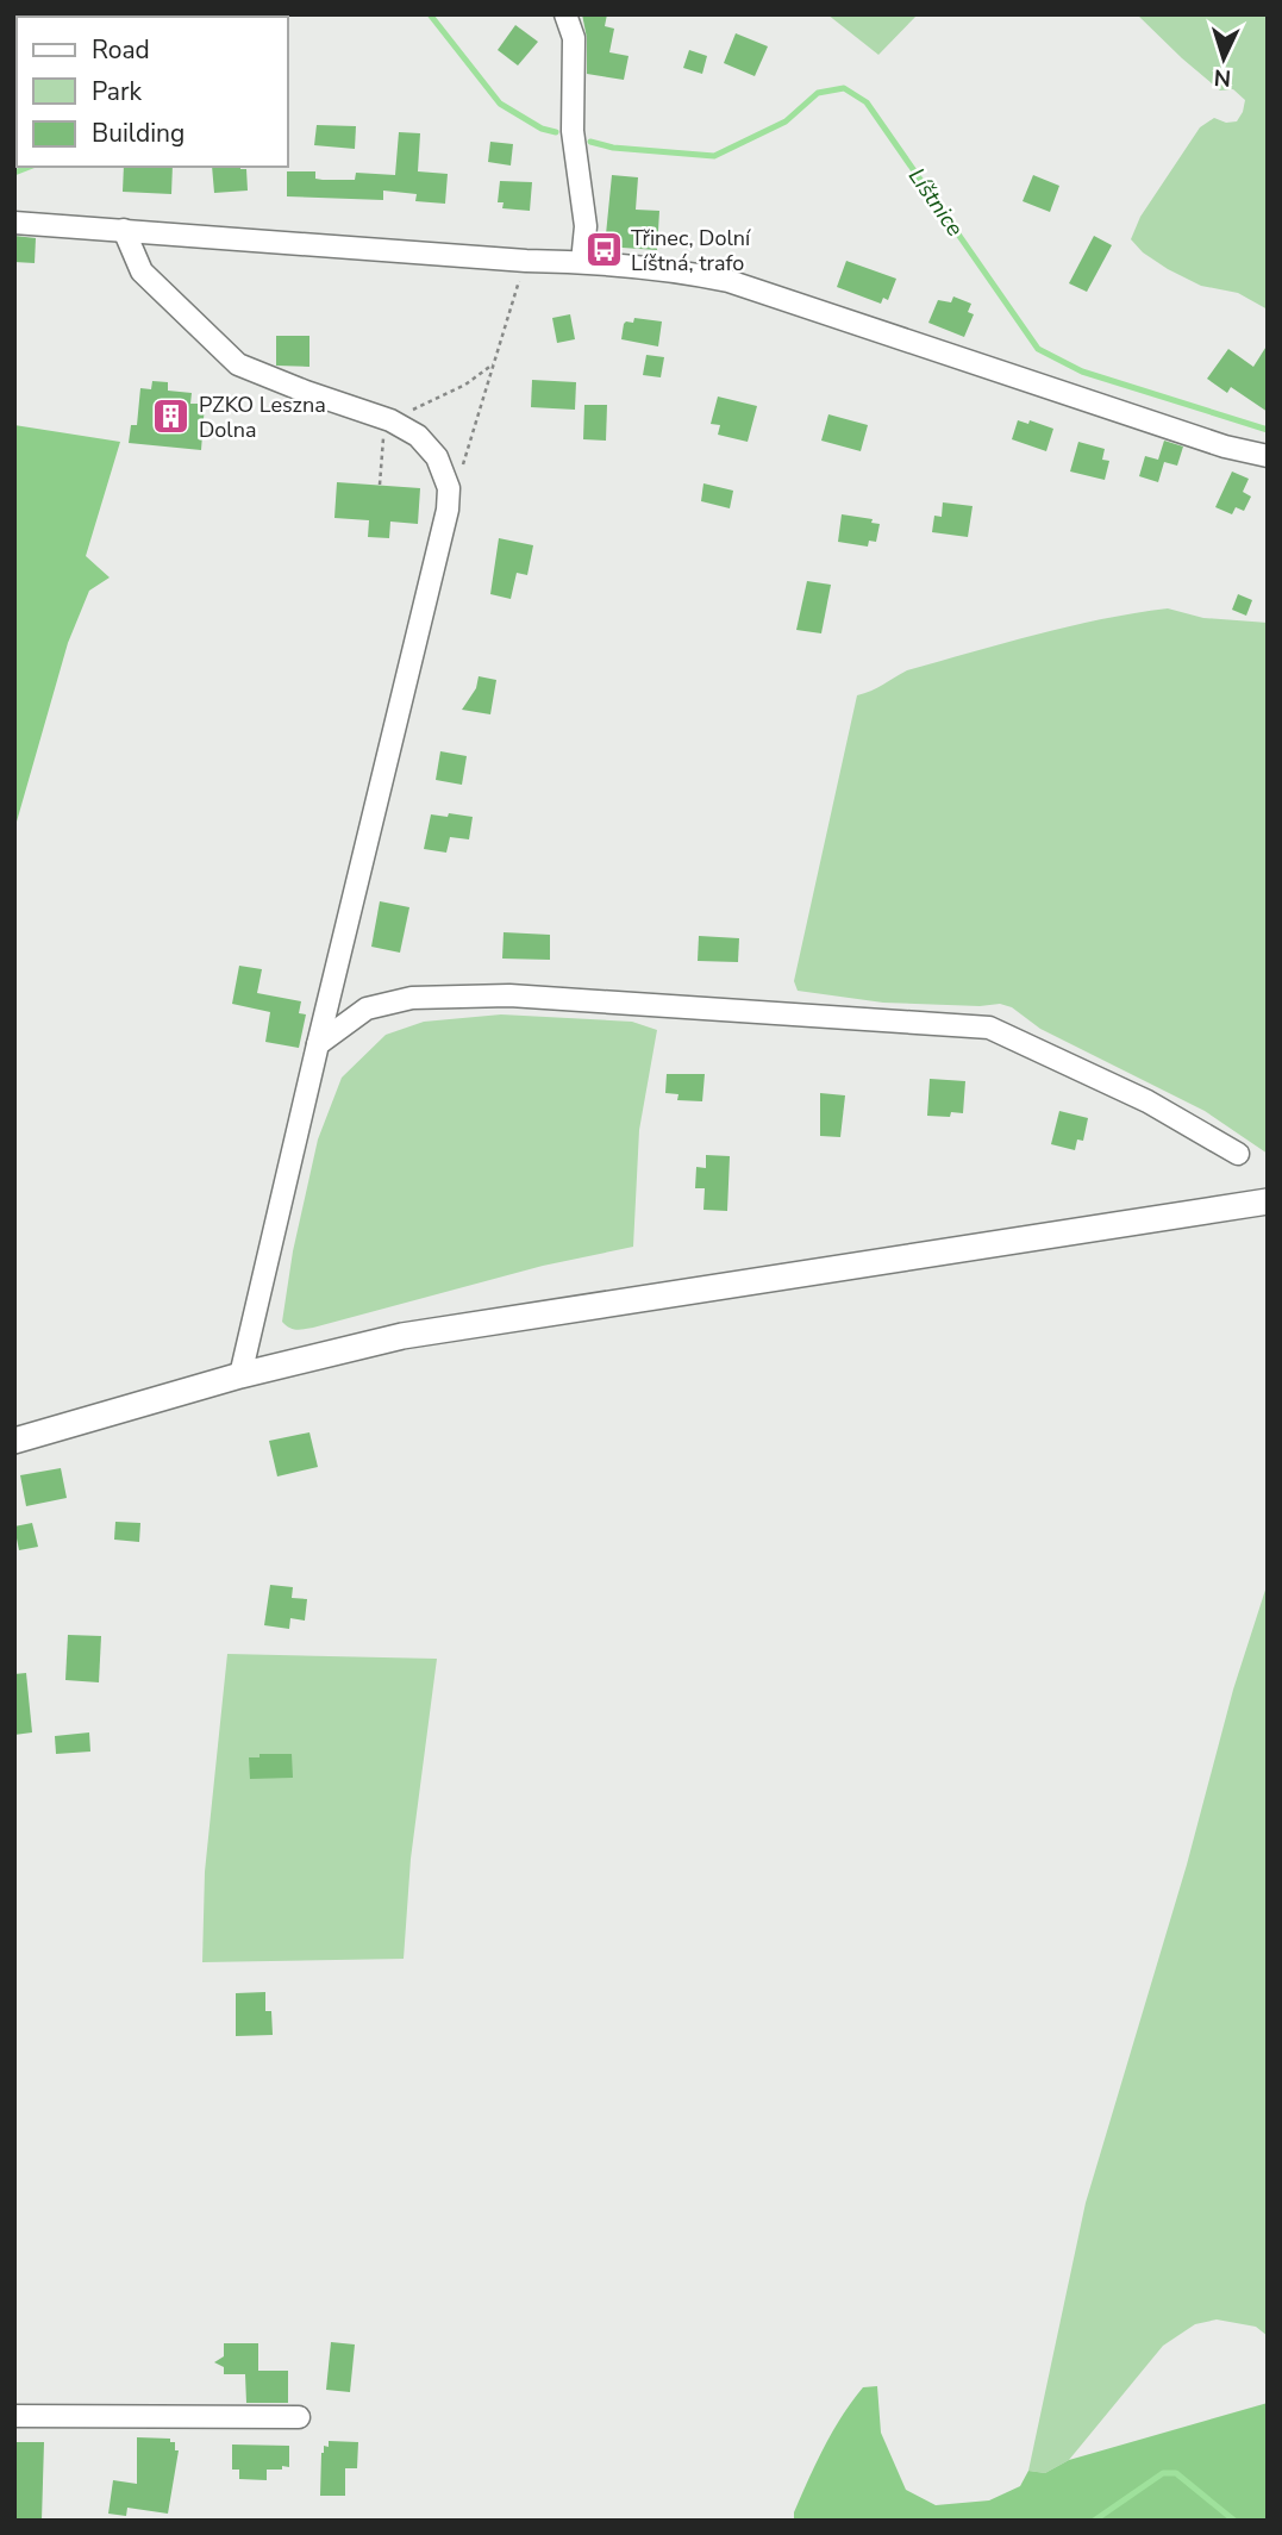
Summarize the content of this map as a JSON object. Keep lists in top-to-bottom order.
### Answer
{
  "water": ["Líštnice"],
  "places": {
    "bus stop": ["Třinec, Dolní Líštná, trafo"],
    "building": ["PZKO Leszna Dolna"]
  },
  "legend": ["Road", "Park", "Building"],
  "north": "bottom"
}
